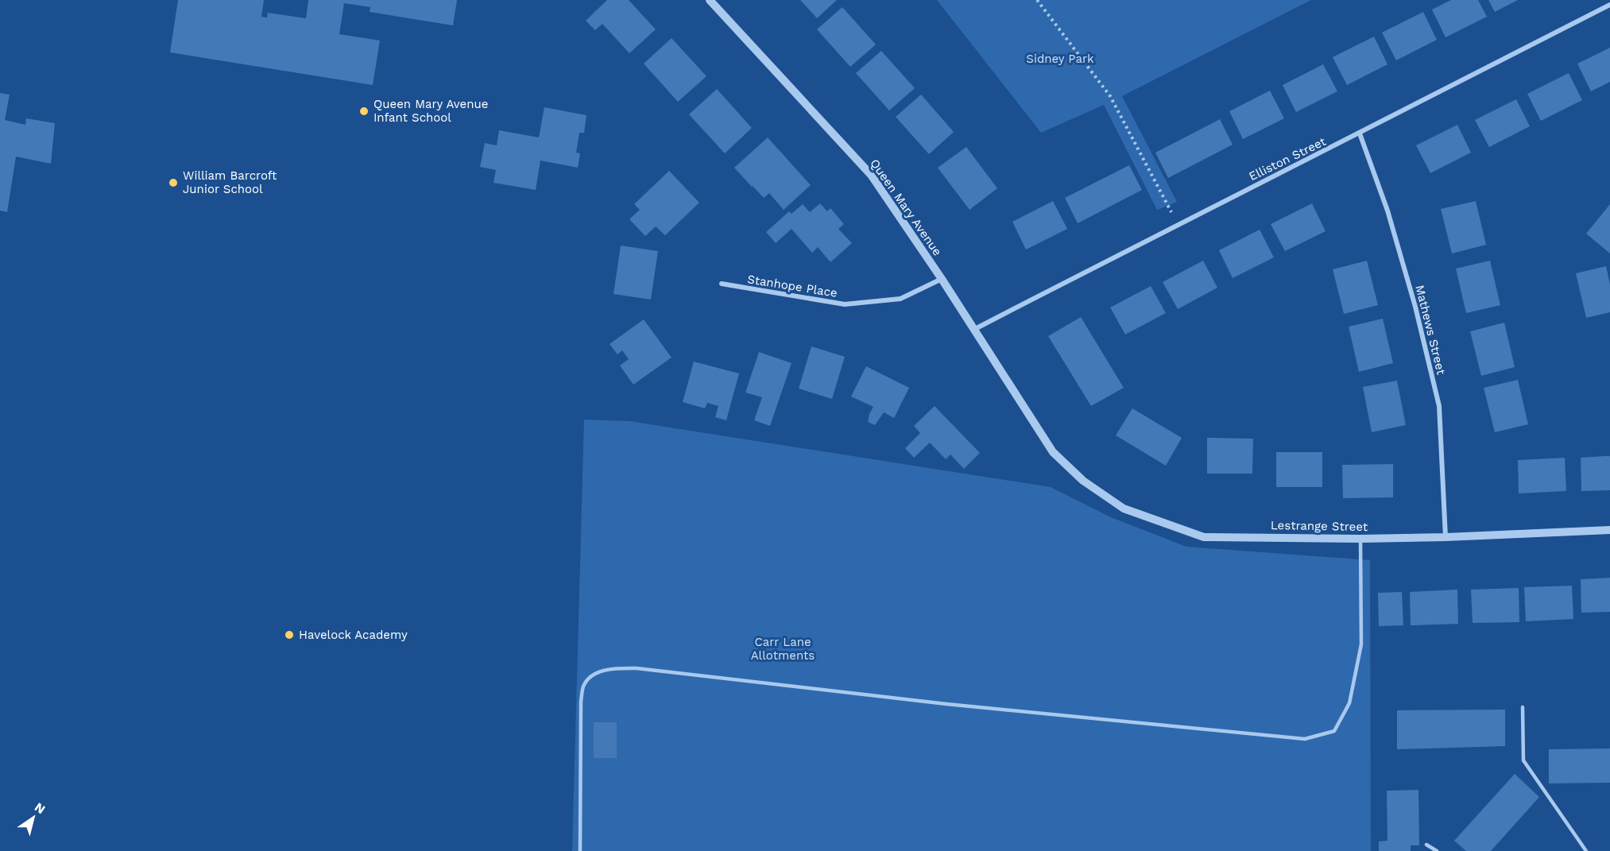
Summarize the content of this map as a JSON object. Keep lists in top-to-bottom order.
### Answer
{
  "streets": {
    "street": [
      "Elliston Street",
      "Queen Mary Avenue",
      "Stanhope Place",
      "Mathews Street",
      "Lestrange Street"
    ]
  },
  "crossings": [
    ["Elliston Street", "Queen Mary Avenue"],
    ["Elliston Street", "Mathews Street"],
    ["Queen Mary Avenue", "Stanhope Place"],
    ["Queen Mary Avenue", "Lestrange Street"],
    ["Mathews Street", "Lestrange Street"]
  ],
  "parks": ["Sidney Park", "Carr Lane Allotments"],
  "places": ["Queen Mary Avenue Infant School", "William Barcroft Junior School", "Havelock Academy"],
  "north": "top right"
}
